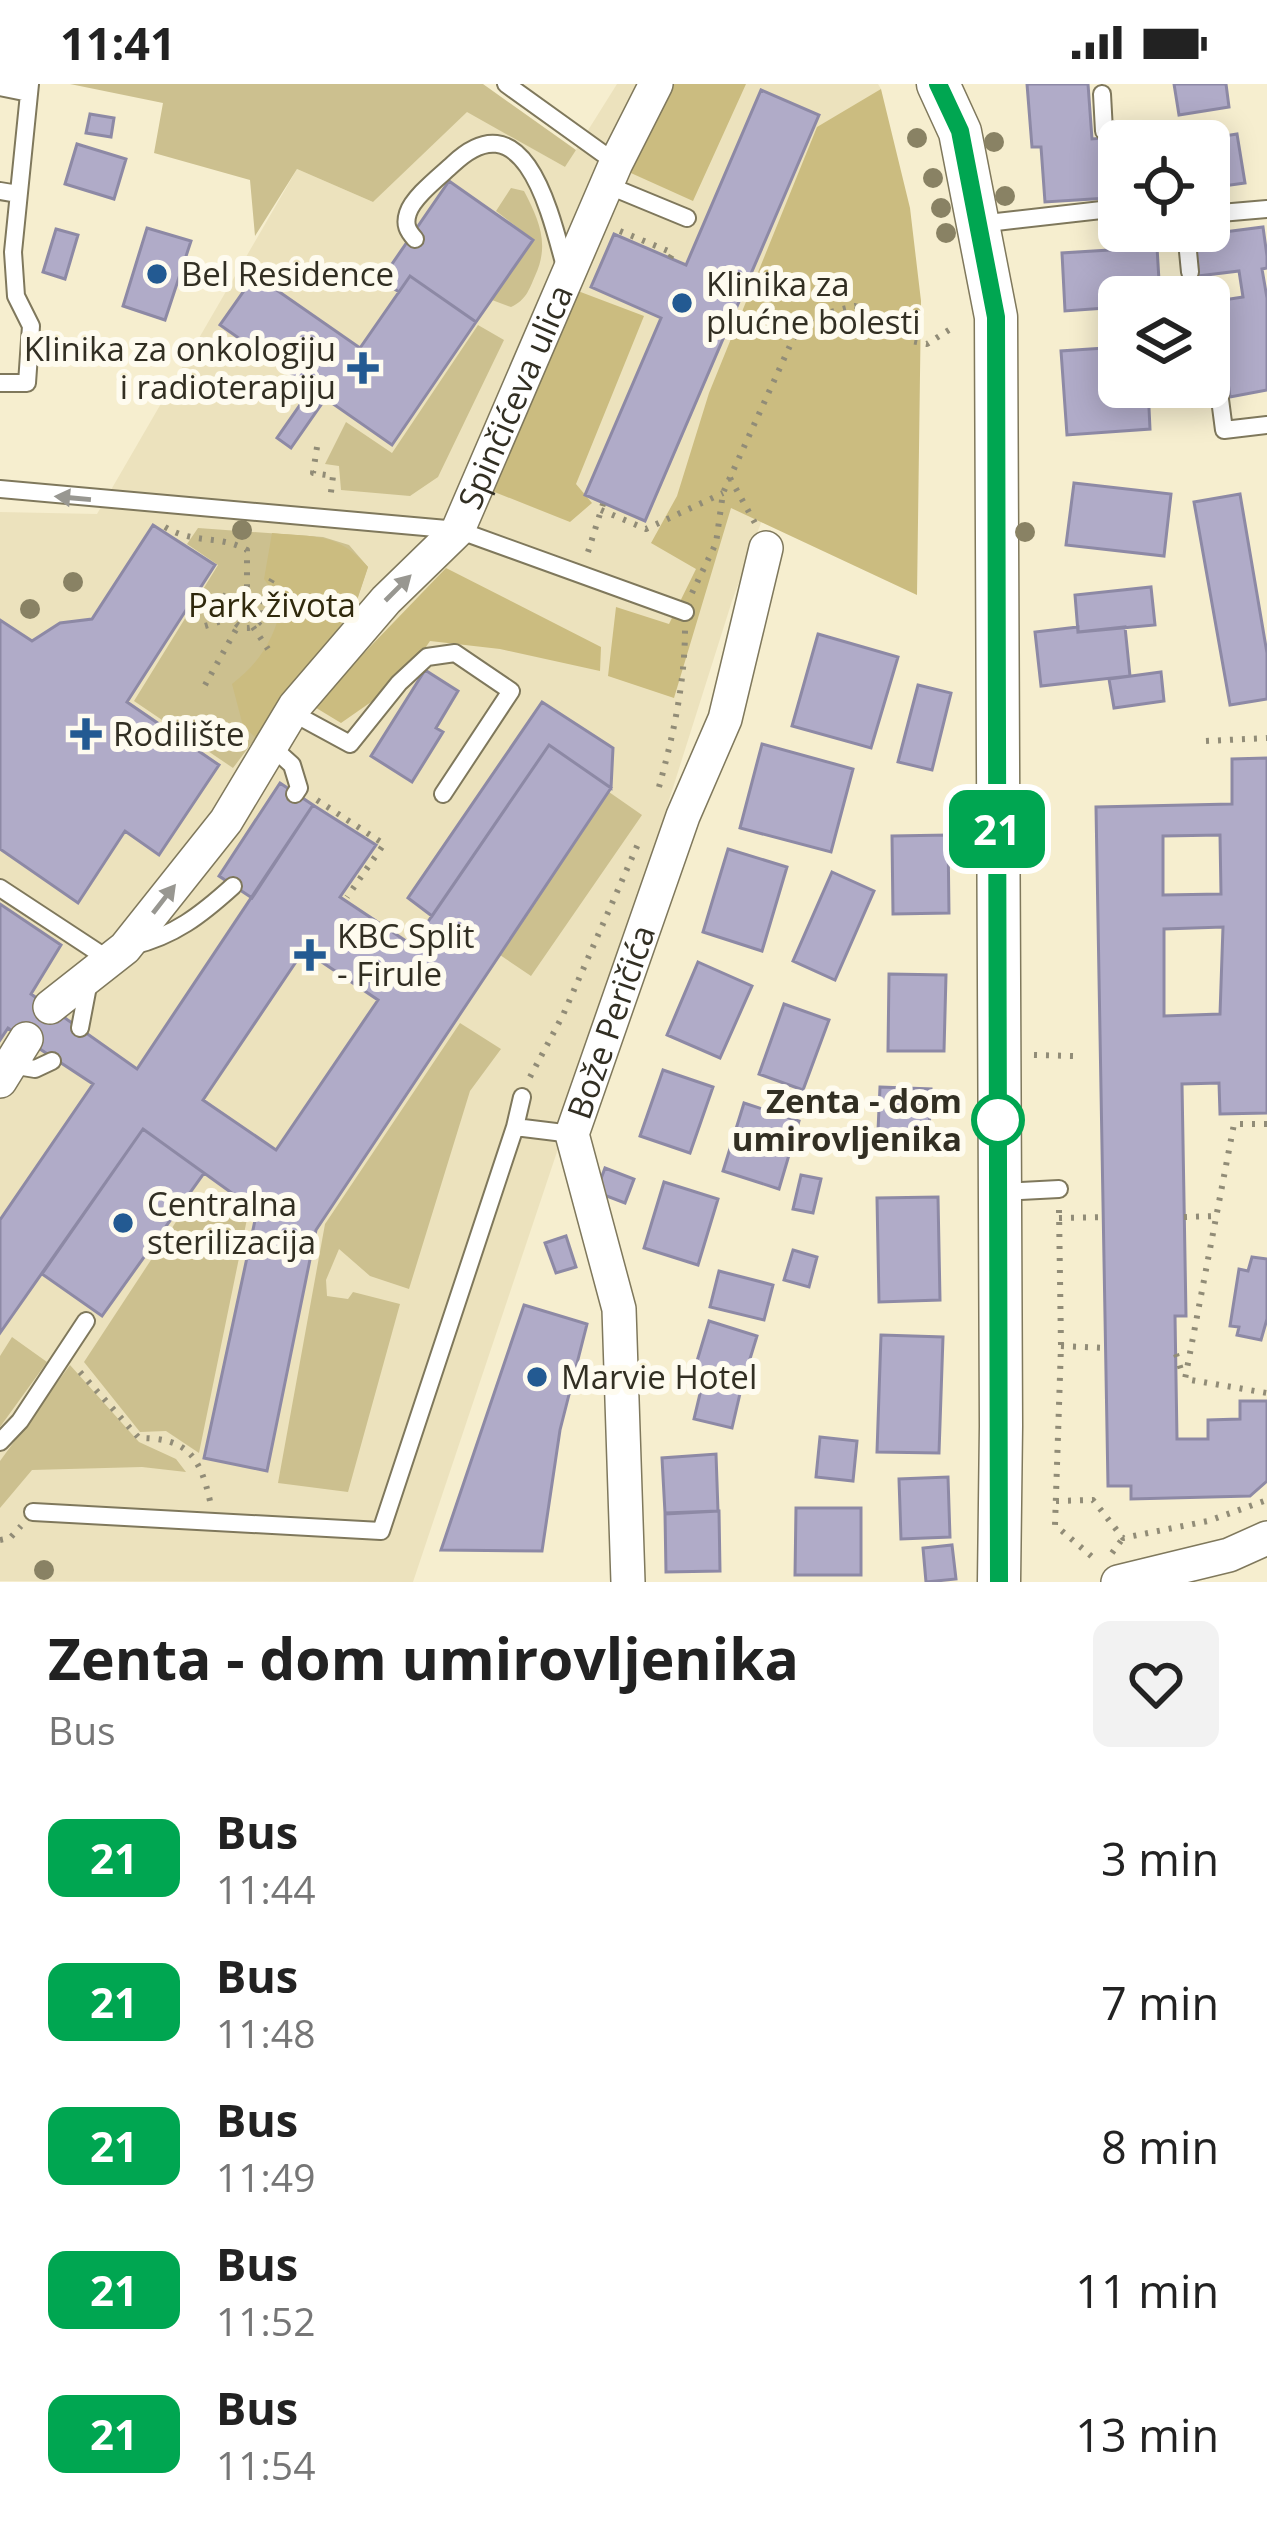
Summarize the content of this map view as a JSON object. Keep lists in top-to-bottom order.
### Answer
{
  "streets": {
    "street": ["Spinčićeva ulica", "Bože Peričića"]
  },
  "one_way": ["Spinčićeva ulica"],
  "parks": ["Park života"],
  "places": {
    "other": [
      "Bel Residence",
      "Klinika za plućne bolesti",
      "Zenta - dom umirovljenika",
      "Centralna sterilizacija",
      "Marvie Hotel"
    ],
    "health": ["Klinika za onkologiju i radioterapiju", "Rodilište", "KBC Split - Firule"]
  },
  "lines": ["bus line 21"],
  "page": {
    "status": "11:41",
    "on_map": "21",
    "heading": ["Zenta - dom umirovljenika", "Bus"],
    "list": [
      {
        "mark": "21",
        "name": "Bus",
        "note": "11:44",
        "value": "3 min"
      },
      {
        "mark": "21",
        "name": "Bus",
        "note": "11:48",
        "value": "7 min"
      },
      {
        "mark": "21",
        "name": "Bus",
        "note": "11:49",
        "value": "8 min"
      },
      {
        "mark": "21",
        "name": "Bus",
        "note": "11:52",
        "value": "11 min"
      },
      {
        "mark": "21",
        "name": "Bus",
        "note": "11:54",
        "value": "13 min"
      }
    ]
  }
}
